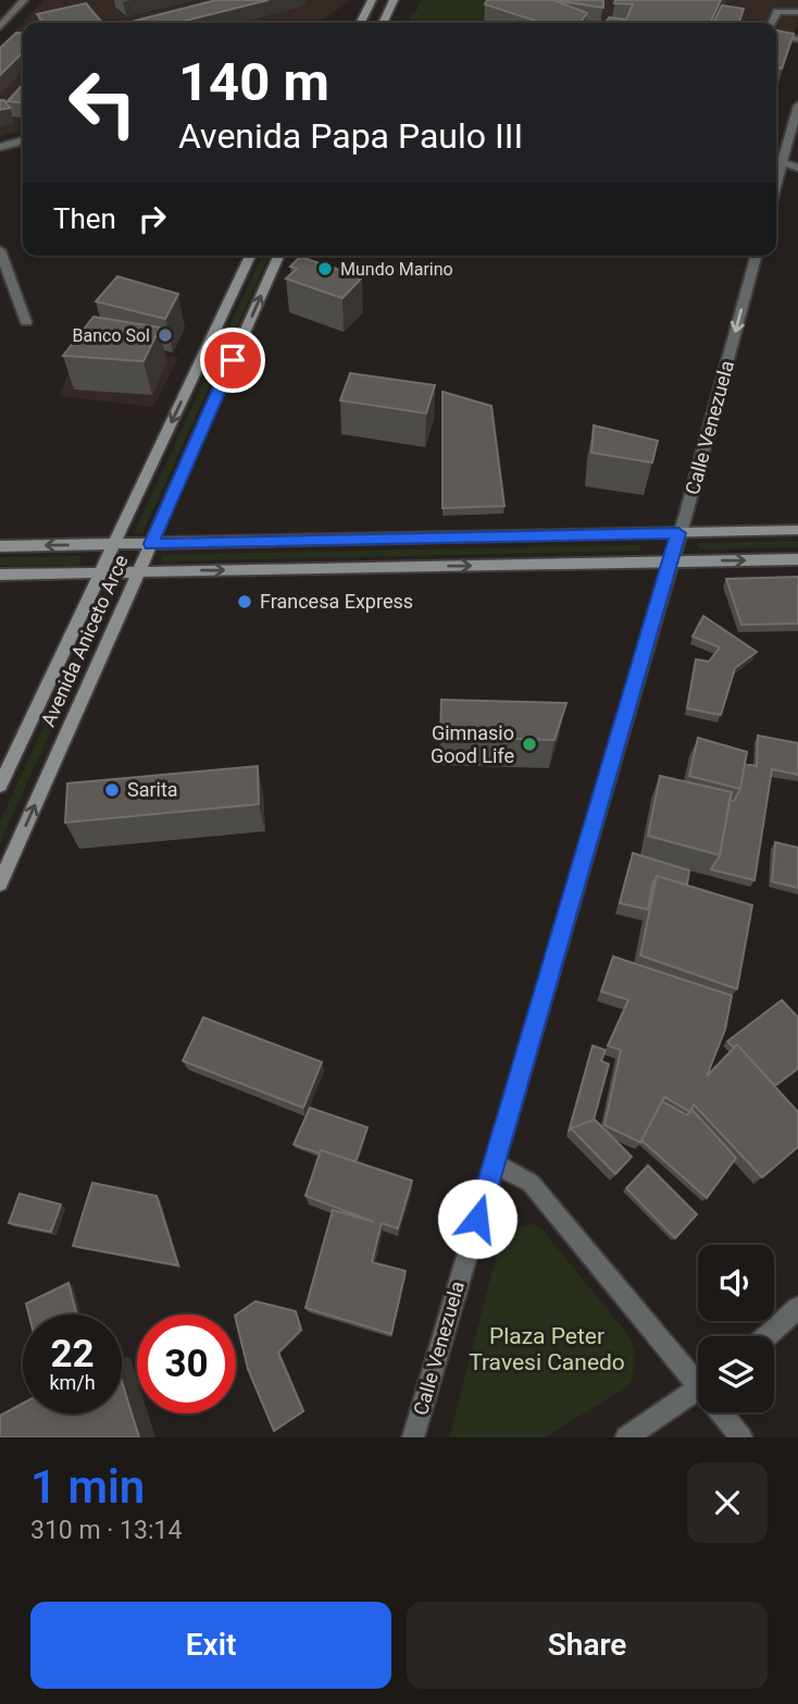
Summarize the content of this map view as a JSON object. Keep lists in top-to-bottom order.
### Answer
{
  "streets": {
    "main road": ["Avenida Aniceto Arce"],
    "street": ["Calle Venezuela"]
  },
  "parks": ["Plaza Peter Travesi Canedo"],
  "places": [
    "Mundo Marino",
    "Banco Sol",
    "Francesa Express",
    "Gimnasio Good Life",
    "Sarita"
  ],
  "page": {
    "turn": ["140 m", "Avenida Papa Paulo III"],
    "then": "Then",
    "speed": "22 km/h",
    "limit": "30",
    "heading": ["1 min", "310 m · 13:14"],
    "buttons": ["Exit", "Share"]
  }
}
